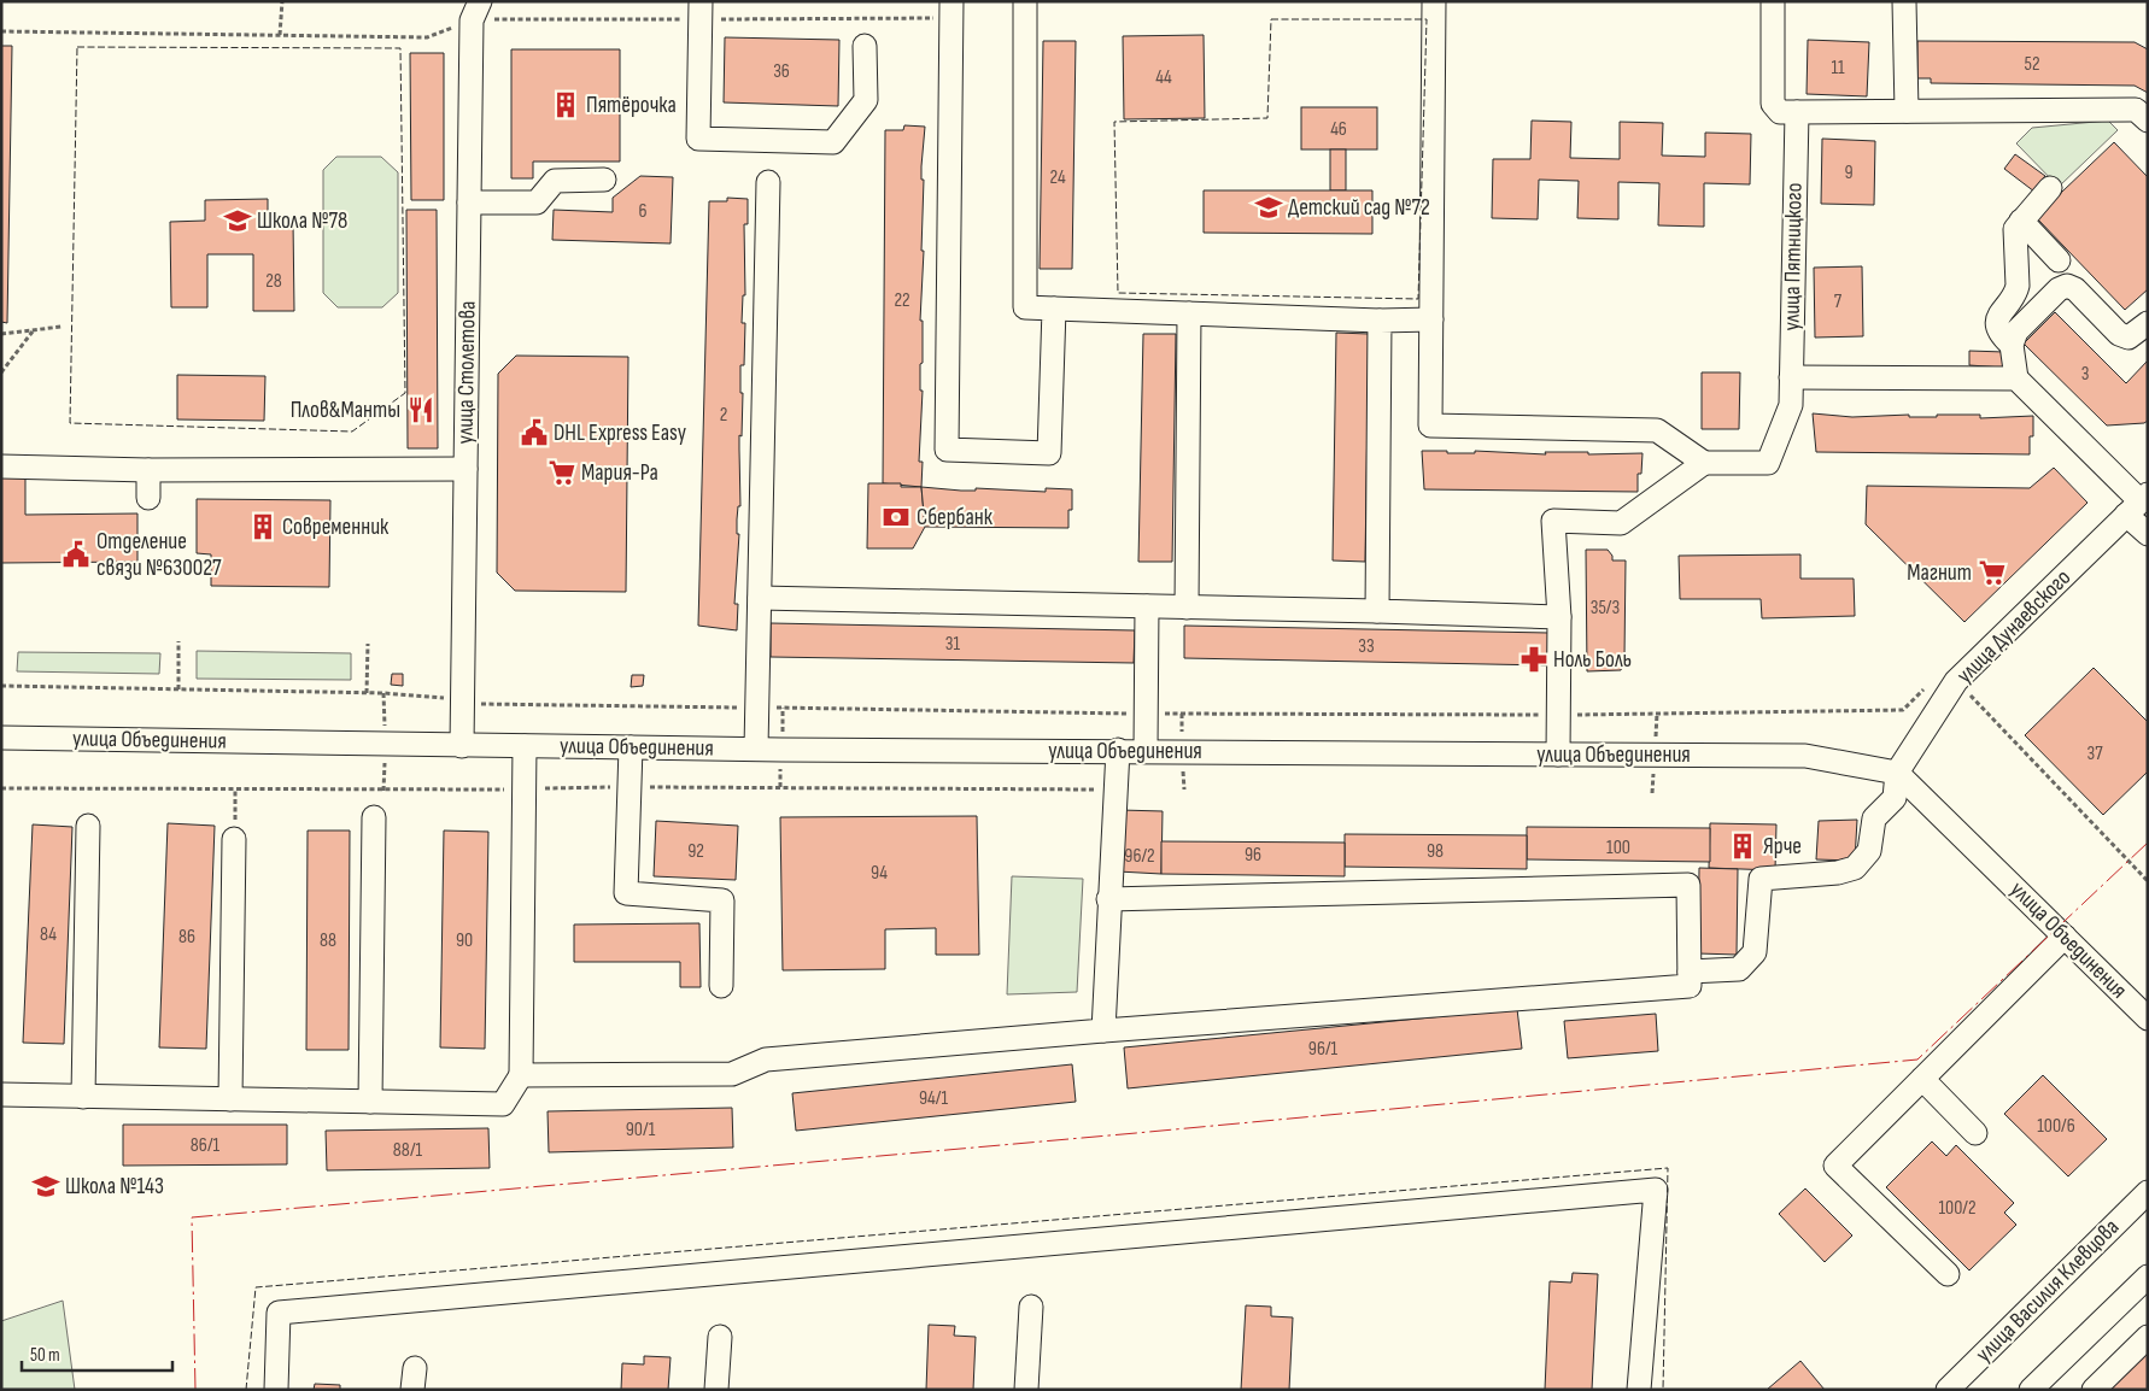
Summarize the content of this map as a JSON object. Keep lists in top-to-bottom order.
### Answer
{
  "streets": {
    "street": [
      "улица Пятницкого",
      "улица Столетова",
      "улица Дунаевского",
      "улица Объединения",
      "улица Василия Клевцова"
    ]
  },
  "crossings": [
    ["улица Столетова", "улица Объединения"],
    ["улица Дунаевского", "улица Объединения"]
  ],
  "places": {
    "building": ["Пятёрочка", "Современник", "Ярче"],
    "school or university": ["Детский сад №72", "Школа №78", "Школа №143"],
    "restaurant": ["Плов&Манты"],
    "public building": ["DHL Express Easy", "Отделение связи №630027"],
    "supermarket": ["Мария-Ра", "Магнит"],
    "bank": ["Сбербанк"],
    "pharmacy": ["Ноль Боль"]
  },
  "house_numbers": [
    "52",
    "11",
    "36",
    "44",
    "46",
    "9",
    "24",
    "6",
    "28",
    "22",
    "7",
    "3",
    "2",
    "35/3",
    "31",
    "33",
    "37",
    "100",
    "92",
    "98",
    "96",
    "96/2",
    "94",
    "84",
    "86",
    "88",
    "90",
    "96/1",
    "94/1",
    "100/6",
    "90/1",
    "86/1",
    "88/1",
    "100/2"
  ],
  "scale_bar": "50 m"
}
